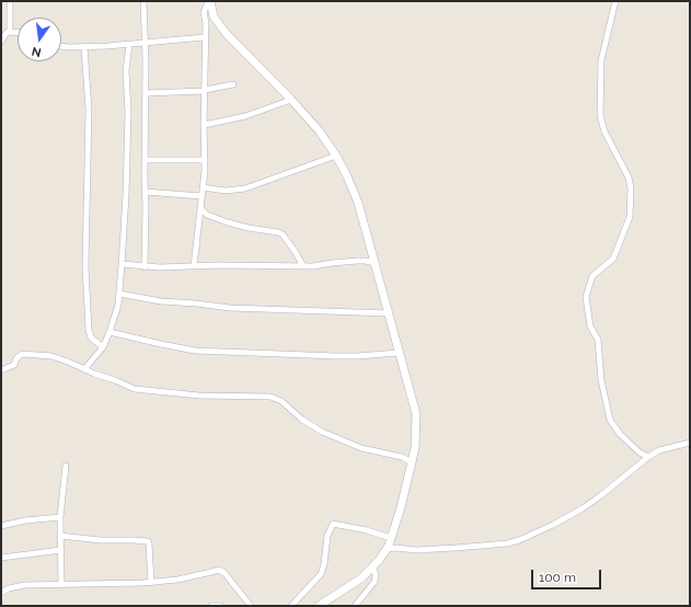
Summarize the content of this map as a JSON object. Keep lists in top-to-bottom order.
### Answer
{
  "scale_bar": "100 m",
  "north": "bottom"
}
